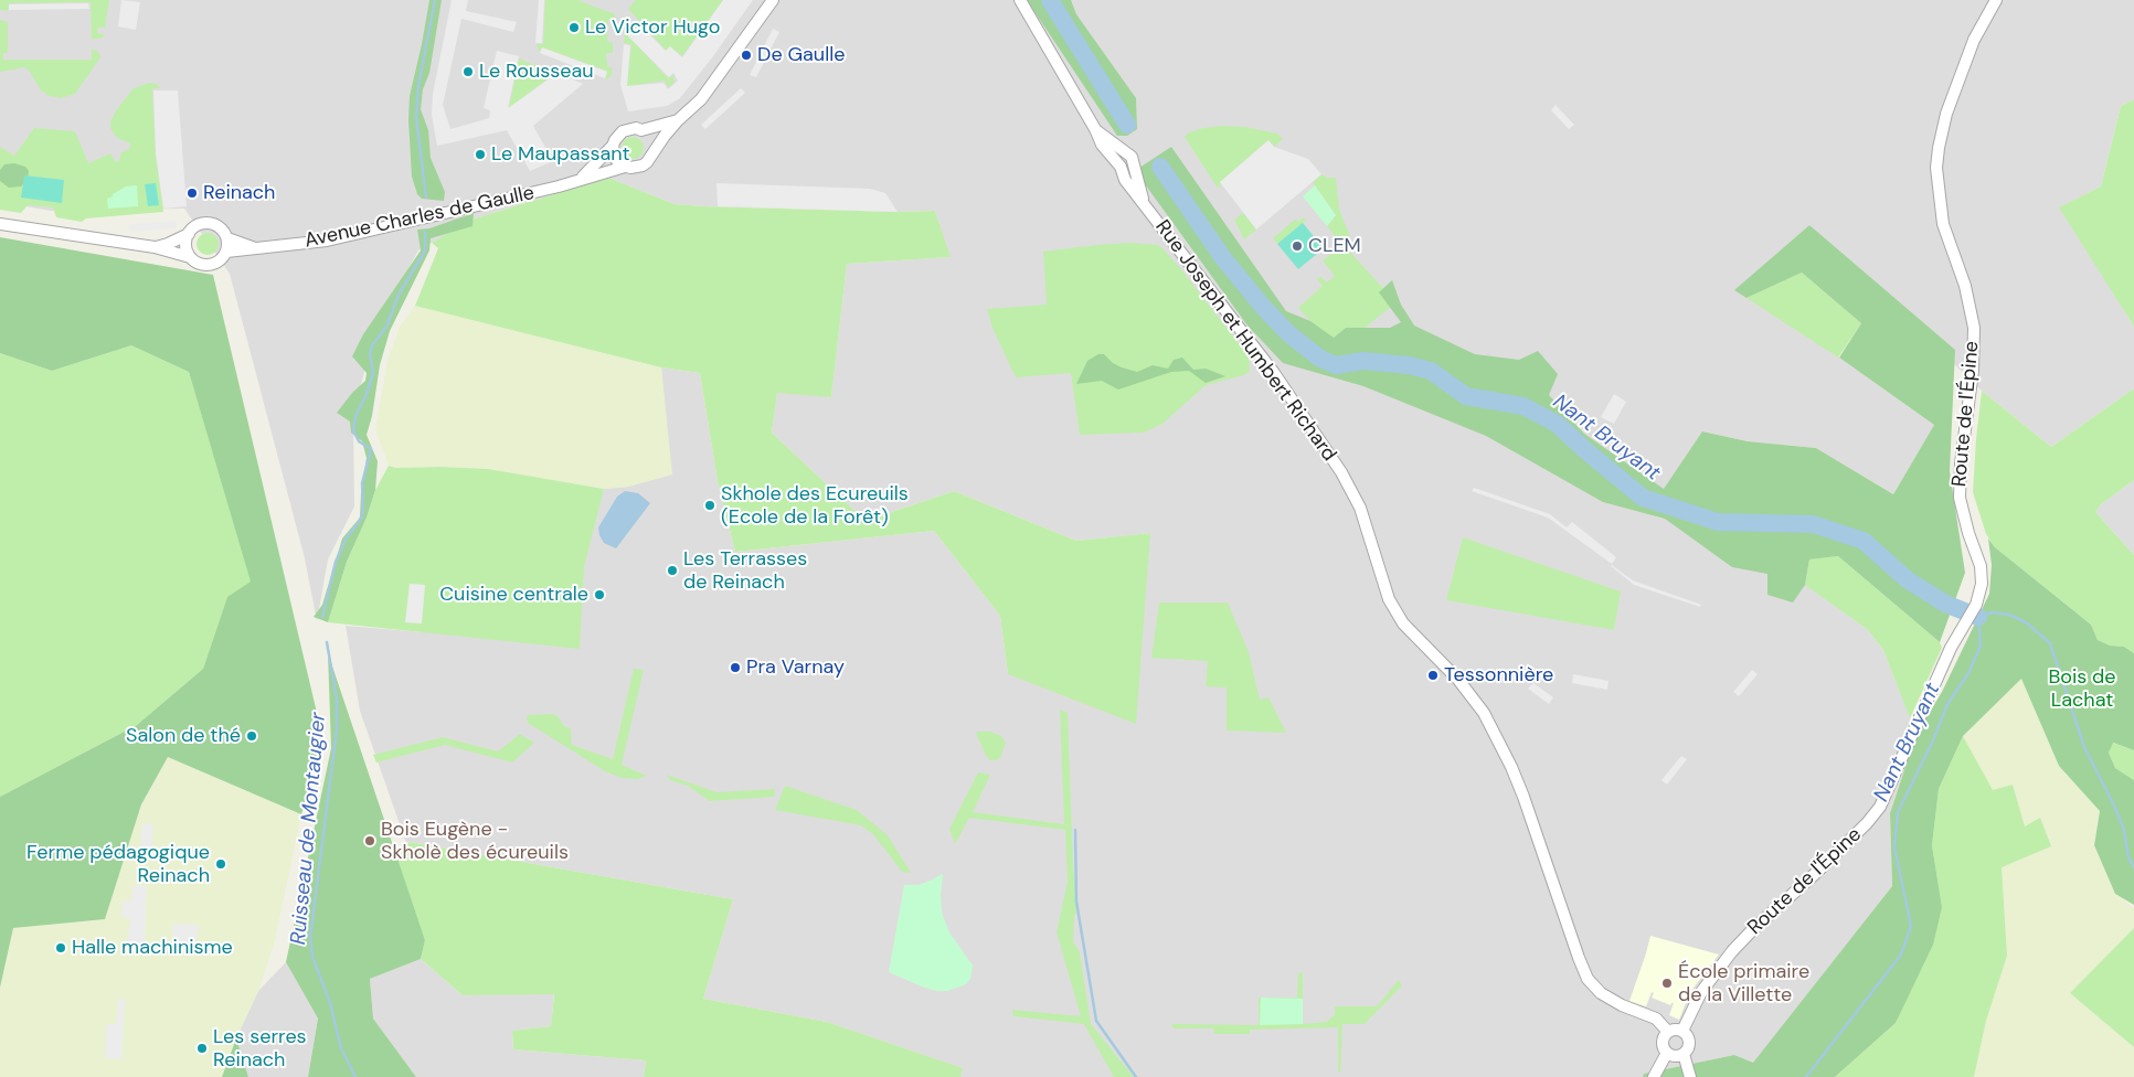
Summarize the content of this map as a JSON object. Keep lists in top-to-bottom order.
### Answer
{
  "streets": {
    "street": ["Avenue Charles de Gaulle", "Rue Joseph et Humbert Richard", "Route de l'Épine"]
  },
  "crossings": [
    ["Rue Joseph et Humbert Richard", "Route de l'Épine"]
  ],
  "water": ["Nant Bruyant", "Ruisseau de Montaugier"],
  "parks": ["Bois de Lachat"],
  "places": [
    "Le Victor Hugo",
    "De Gaulle",
    "Le Rousseau",
    "Le Maupassant",
    "Reinach",
    "CLEM",
    "Skhole des Ecureuils (Ecole de la Forêt)",
    "Les Terrasses de Reinach",
    "Cuisine centrale",
    "Pra Varnay",
    "Tessonnière",
    "Salon de thé",
    "Bois Eugène - Skholè des écureuils",
    "Ferme pédagogique Reinach",
    "Halle machinisme",
    "École primaire de la Villette",
    "Les serres Reinach"
  ]
}
